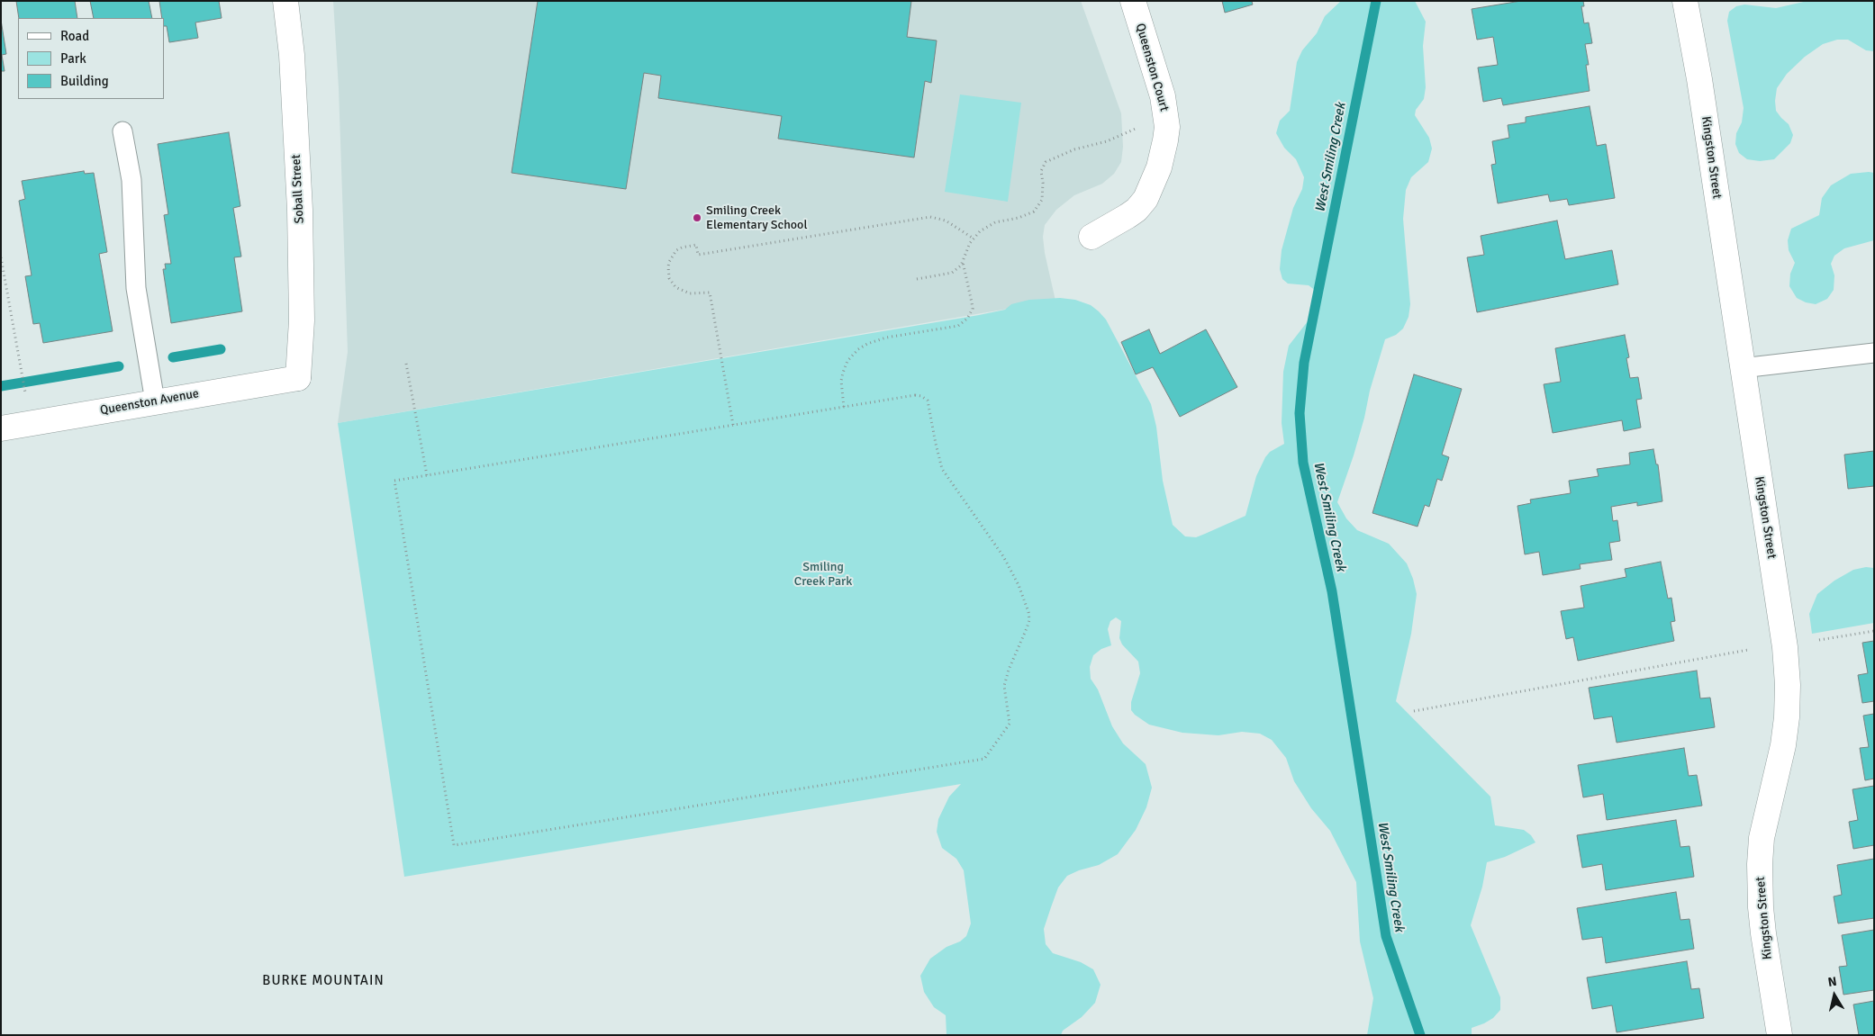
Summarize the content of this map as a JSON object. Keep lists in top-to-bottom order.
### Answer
{
  "streets": {
    "street": [
      "Queenston Court",
      "Kingston Street",
      "Soball Street",
      "Queenston Avenue"
    ]
  },
  "crossings": [
    ["Soball Street", "Queenston Avenue"]
  ],
  "districts": ["BURKE MOUNTAIN"],
  "water": ["West Smiling Creek"],
  "parks": ["Smiling Creek Park"],
  "places": ["Smiling Creek Elementary School"],
  "legend": ["Road", "Park", "Building"],
  "north": "top"
}
